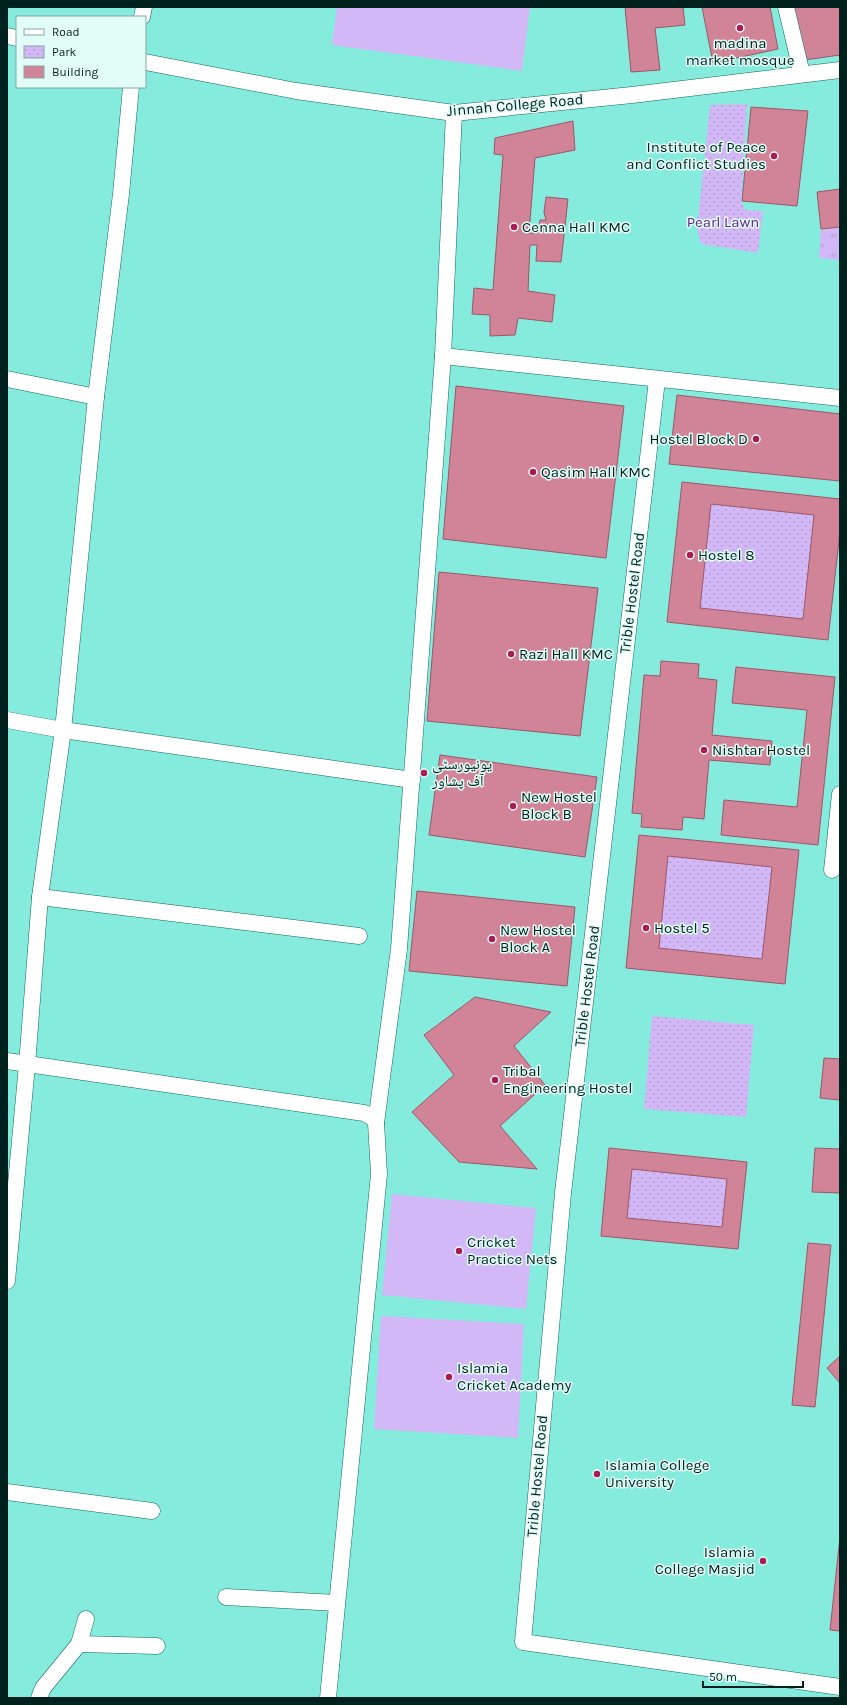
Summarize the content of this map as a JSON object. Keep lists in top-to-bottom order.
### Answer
{
  "streets": {
    "street": ["Jinnah College Road", "Trible Hostel Road"]
  },
  "parks": ["Pearl Lawn"],
  "places": [
    "madina market mosque",
    "Institute of Peace and Conflict Studies",
    "Cenna Hall KMC",
    "Hostel Block D",
    "Qasim Hall KMC",
    "Hostel 8",
    "Razi Hall KMC",
    "Nishtar Hostel",
    "یونیورسٹی آف پشاور",
    "New Hostel Block B",
    "Hostel 5",
    "New Hostel Block A",
    "Tribal Engineering Hostel",
    "Cricket Practice Nets",
    "Islamia Cricket Academy",
    "Islamia College University",
    "Islamia College Masjid"
  ],
  "legend": ["Road", "Park", "Building"],
  "scale_bar": "50 m"
}
